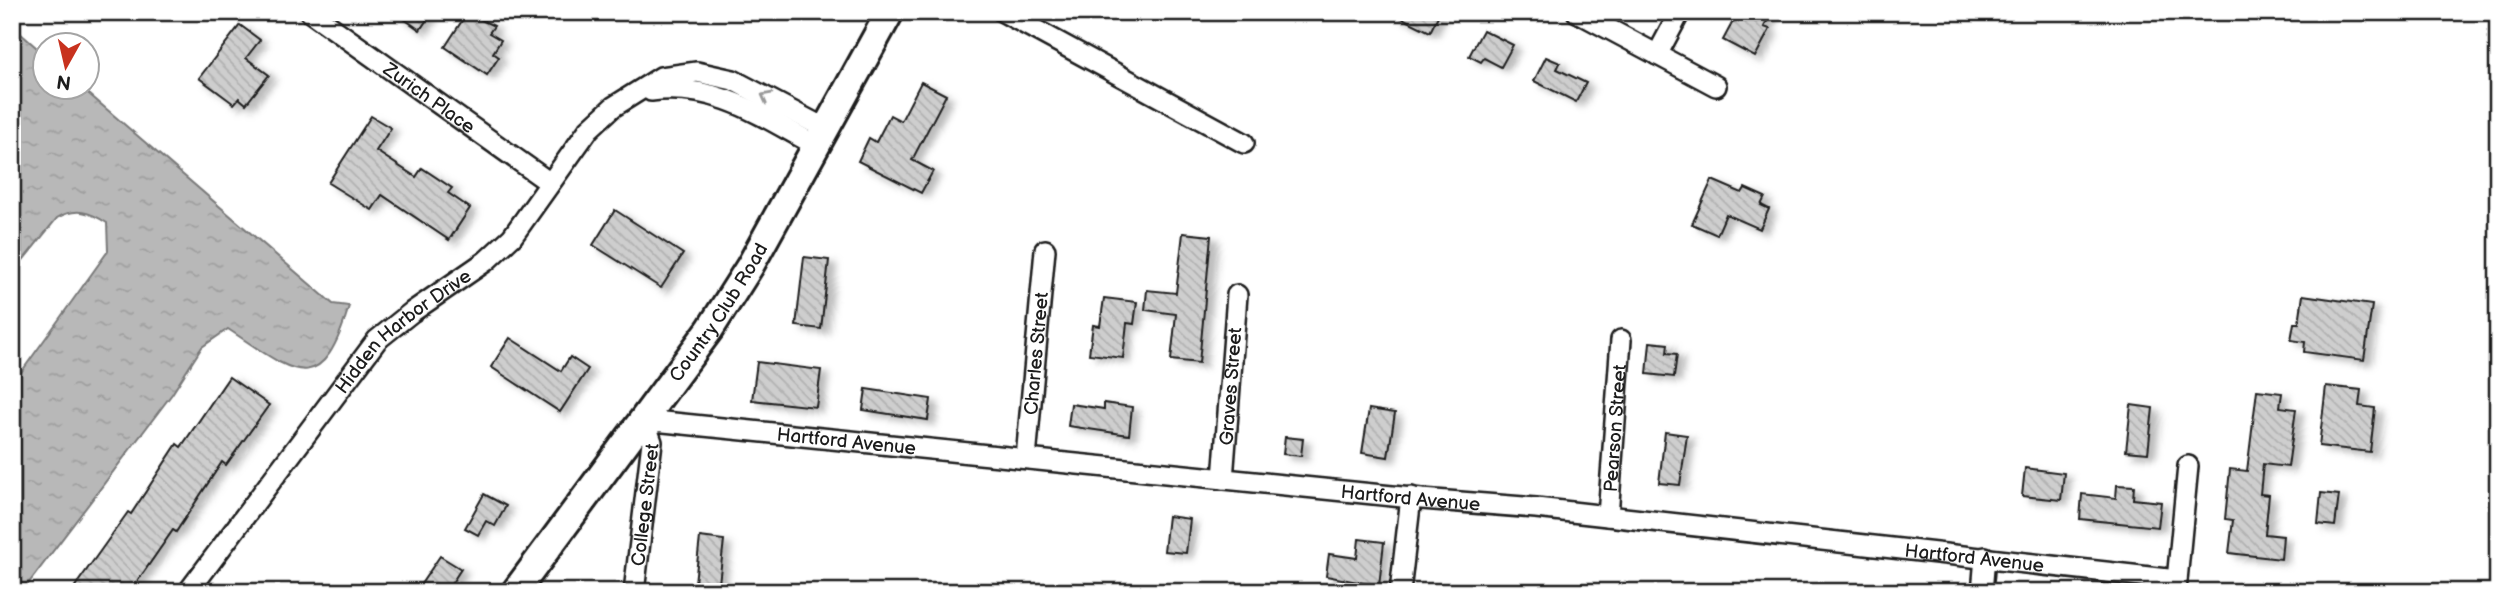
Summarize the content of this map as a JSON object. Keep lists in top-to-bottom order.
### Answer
{
  "streets": {
    "street": [
      "Zurich Place",
      "Country Club Road",
      "Hidden Harbor Drive",
      "Charles Street",
      "Graves Street",
      "Pearson Street",
      "Hartford Avenue",
      "College Street"
    ]
  },
  "crossings": [
    ["Zurich Place", "Hidden Harbor Drive"],
    ["Country Club Road", "Hidden Harbor Drive"],
    ["Country Club Road", "Hartford Avenue"],
    ["Country Club Road", "College Street"],
    ["Charles Street", "Hartford Avenue"],
    ["Graves Street", "Hartford Avenue"],
    ["Pearson Street", "Hartford Avenue"],
    ["Hartford Avenue", "College Street"]
  ],
  "north": "bottom"
}
